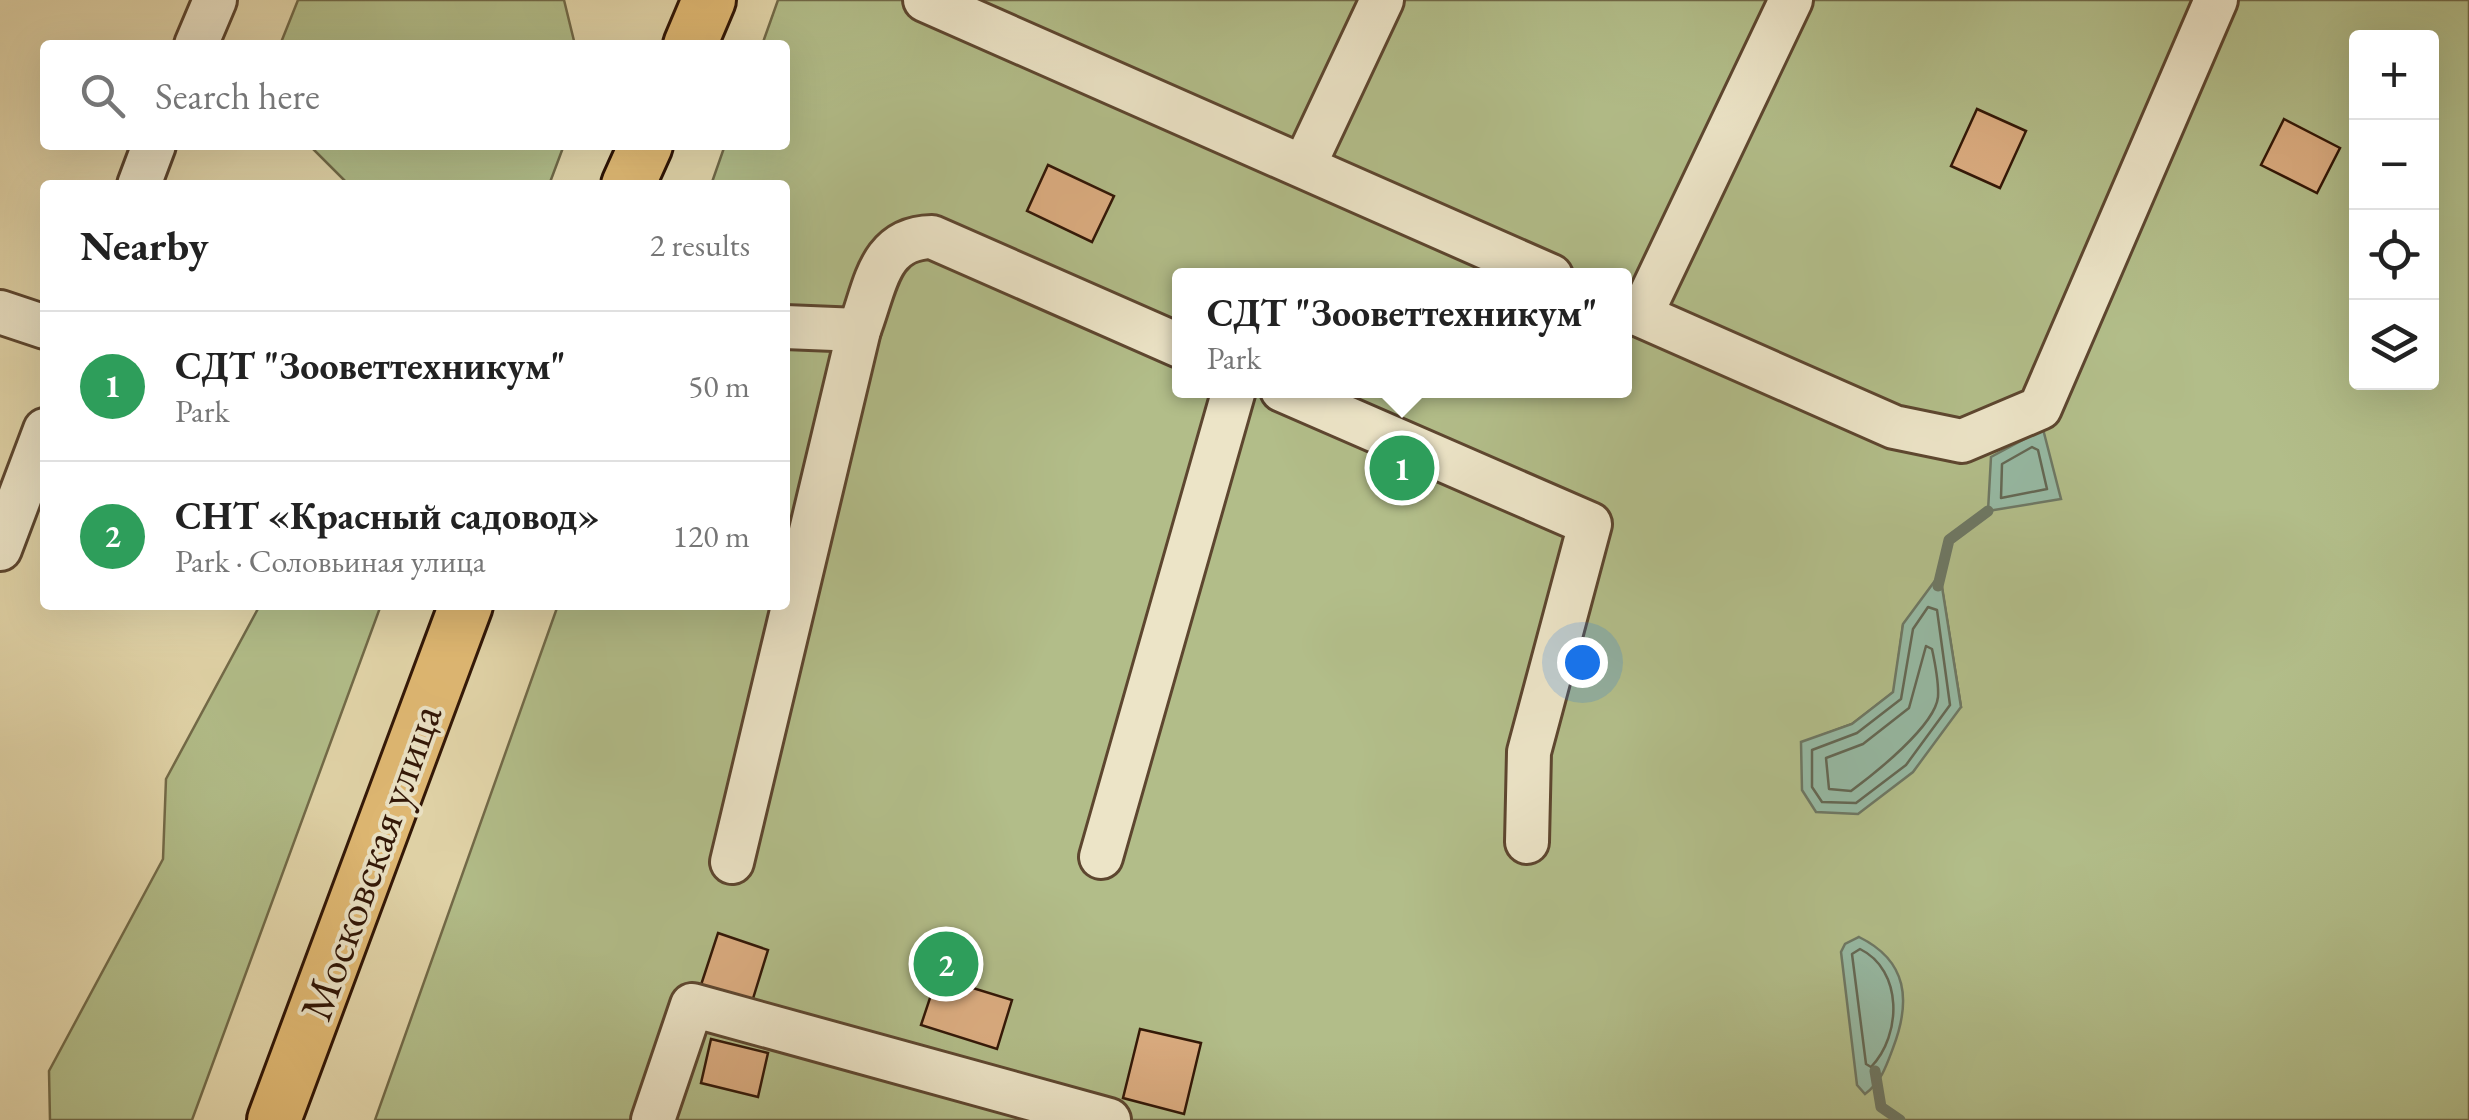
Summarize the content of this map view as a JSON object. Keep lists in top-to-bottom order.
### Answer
{
  "streets": {
    "main road": ["Московская улица"]
  },
  "page": {
    "map_buttons": ["+", "−"],
    "search": "Search here",
    "heading": ["Nearby", "2 results"],
    "popup": ["СДТ \"Зооветтехникум\"", "Park"],
    "list": [
      {
        "mark": "1",
        "name": "СДТ \"Зооветтехникум\"",
        "note": "Park",
        "value": "50 m"
      },
      {
        "mark": "2",
        "name": "СНТ «Красный садовод»",
        "note": "Park · Соловьиная улица",
        "value": "120 m"
      }
    ],
    "pins": ["1", "2"]
  }
}
